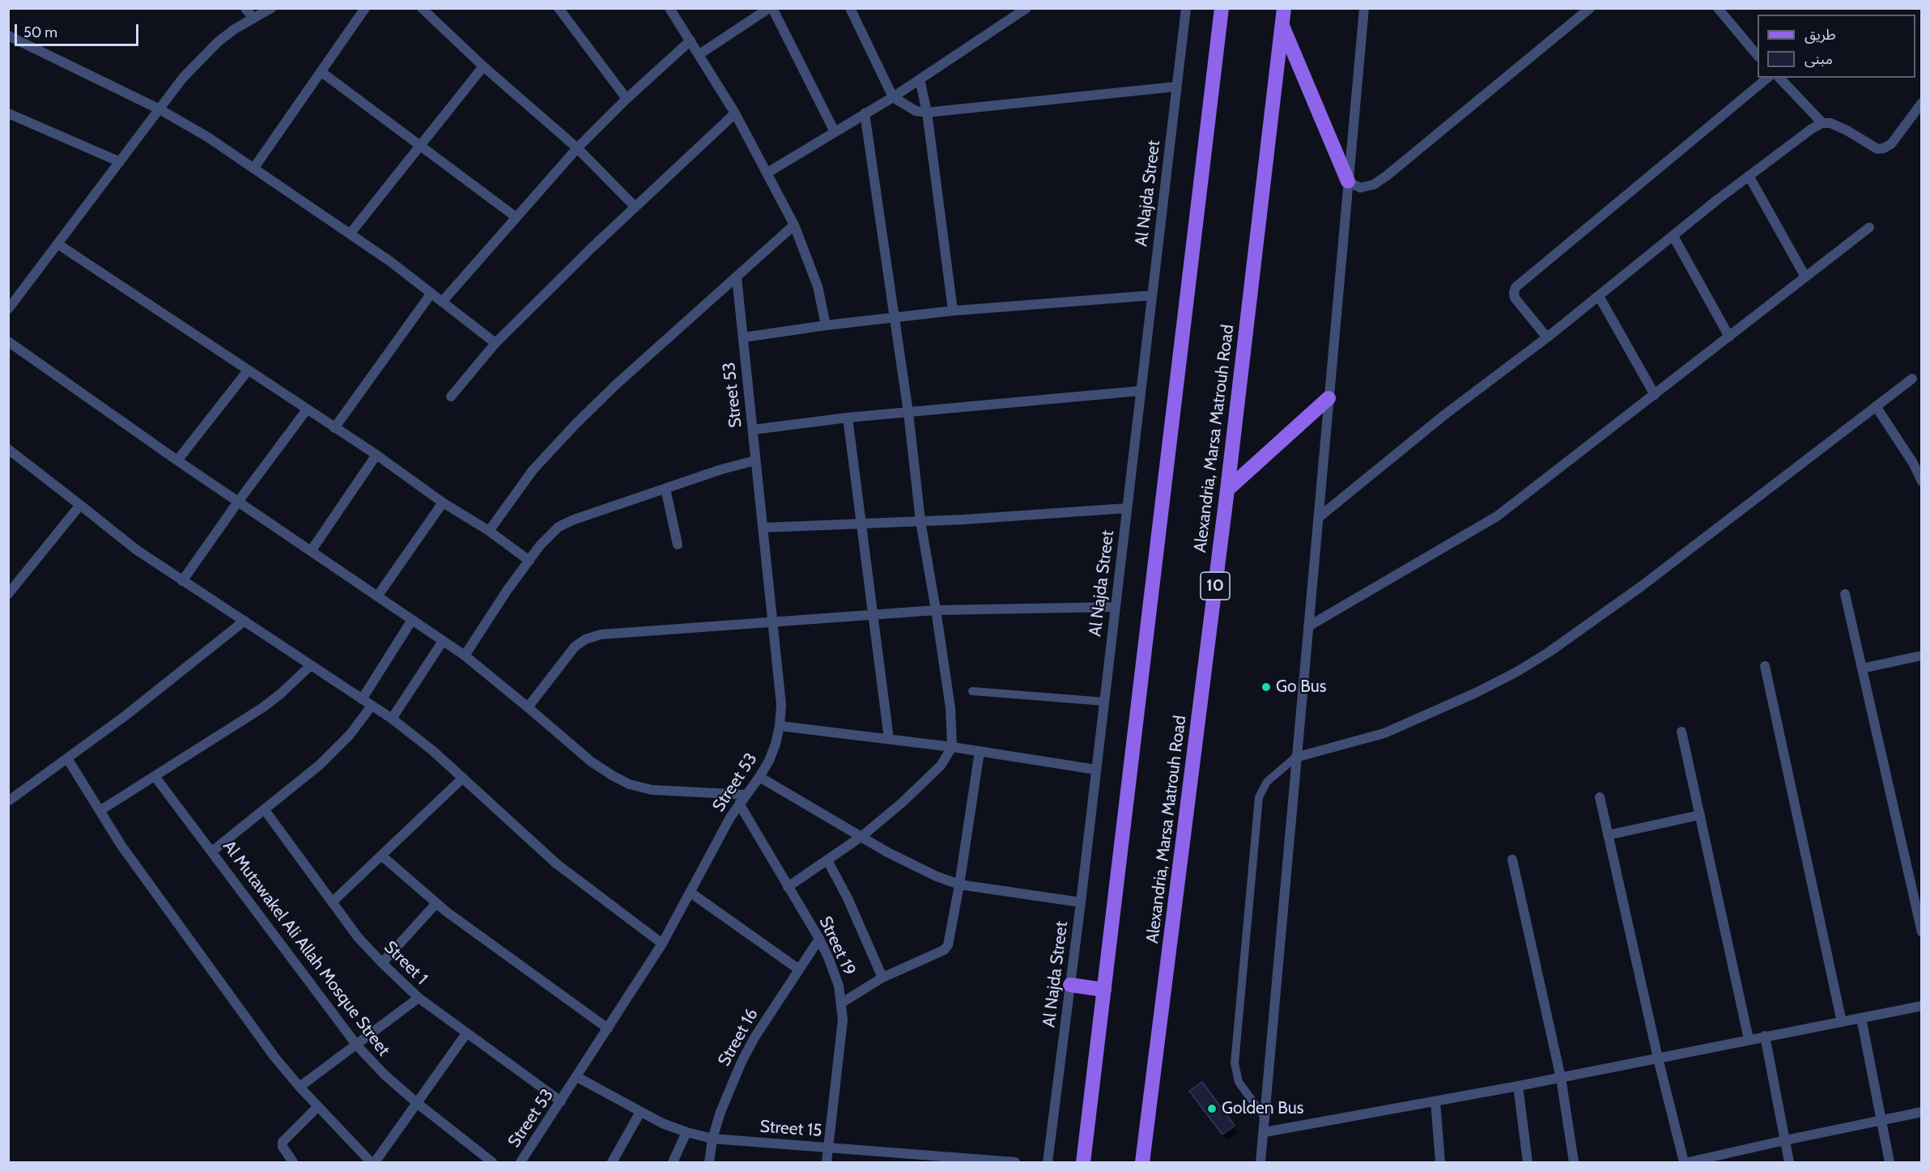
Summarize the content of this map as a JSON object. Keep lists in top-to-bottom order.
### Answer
{
  "streets": {
    "main road": ["Alexandria, Marsa Matrouh Road", "10"],
    "street": [
      "Al Najda Street",
      "Street 53",
      "Street 19",
      "Al Mutawakel Ali Allah Mosque Street",
      "Street 1",
      "Street 16",
      "Street 15"
    ]
  },
  "crossings": [
    ["Street 53", "Street 19"],
    ["Street 53", "Street 1"],
    ["Street 53", "Street 15"],
    ["Street 19", "Street 16"],
    ["Street 19", "Street 15"],
    ["Street 16", "Street 15"]
  ],
  "places": ["Go Bus", "Golden Bus"],
  "legend": ["طريق", "مبنى"],
  "scale_bar": "50 m"
}
